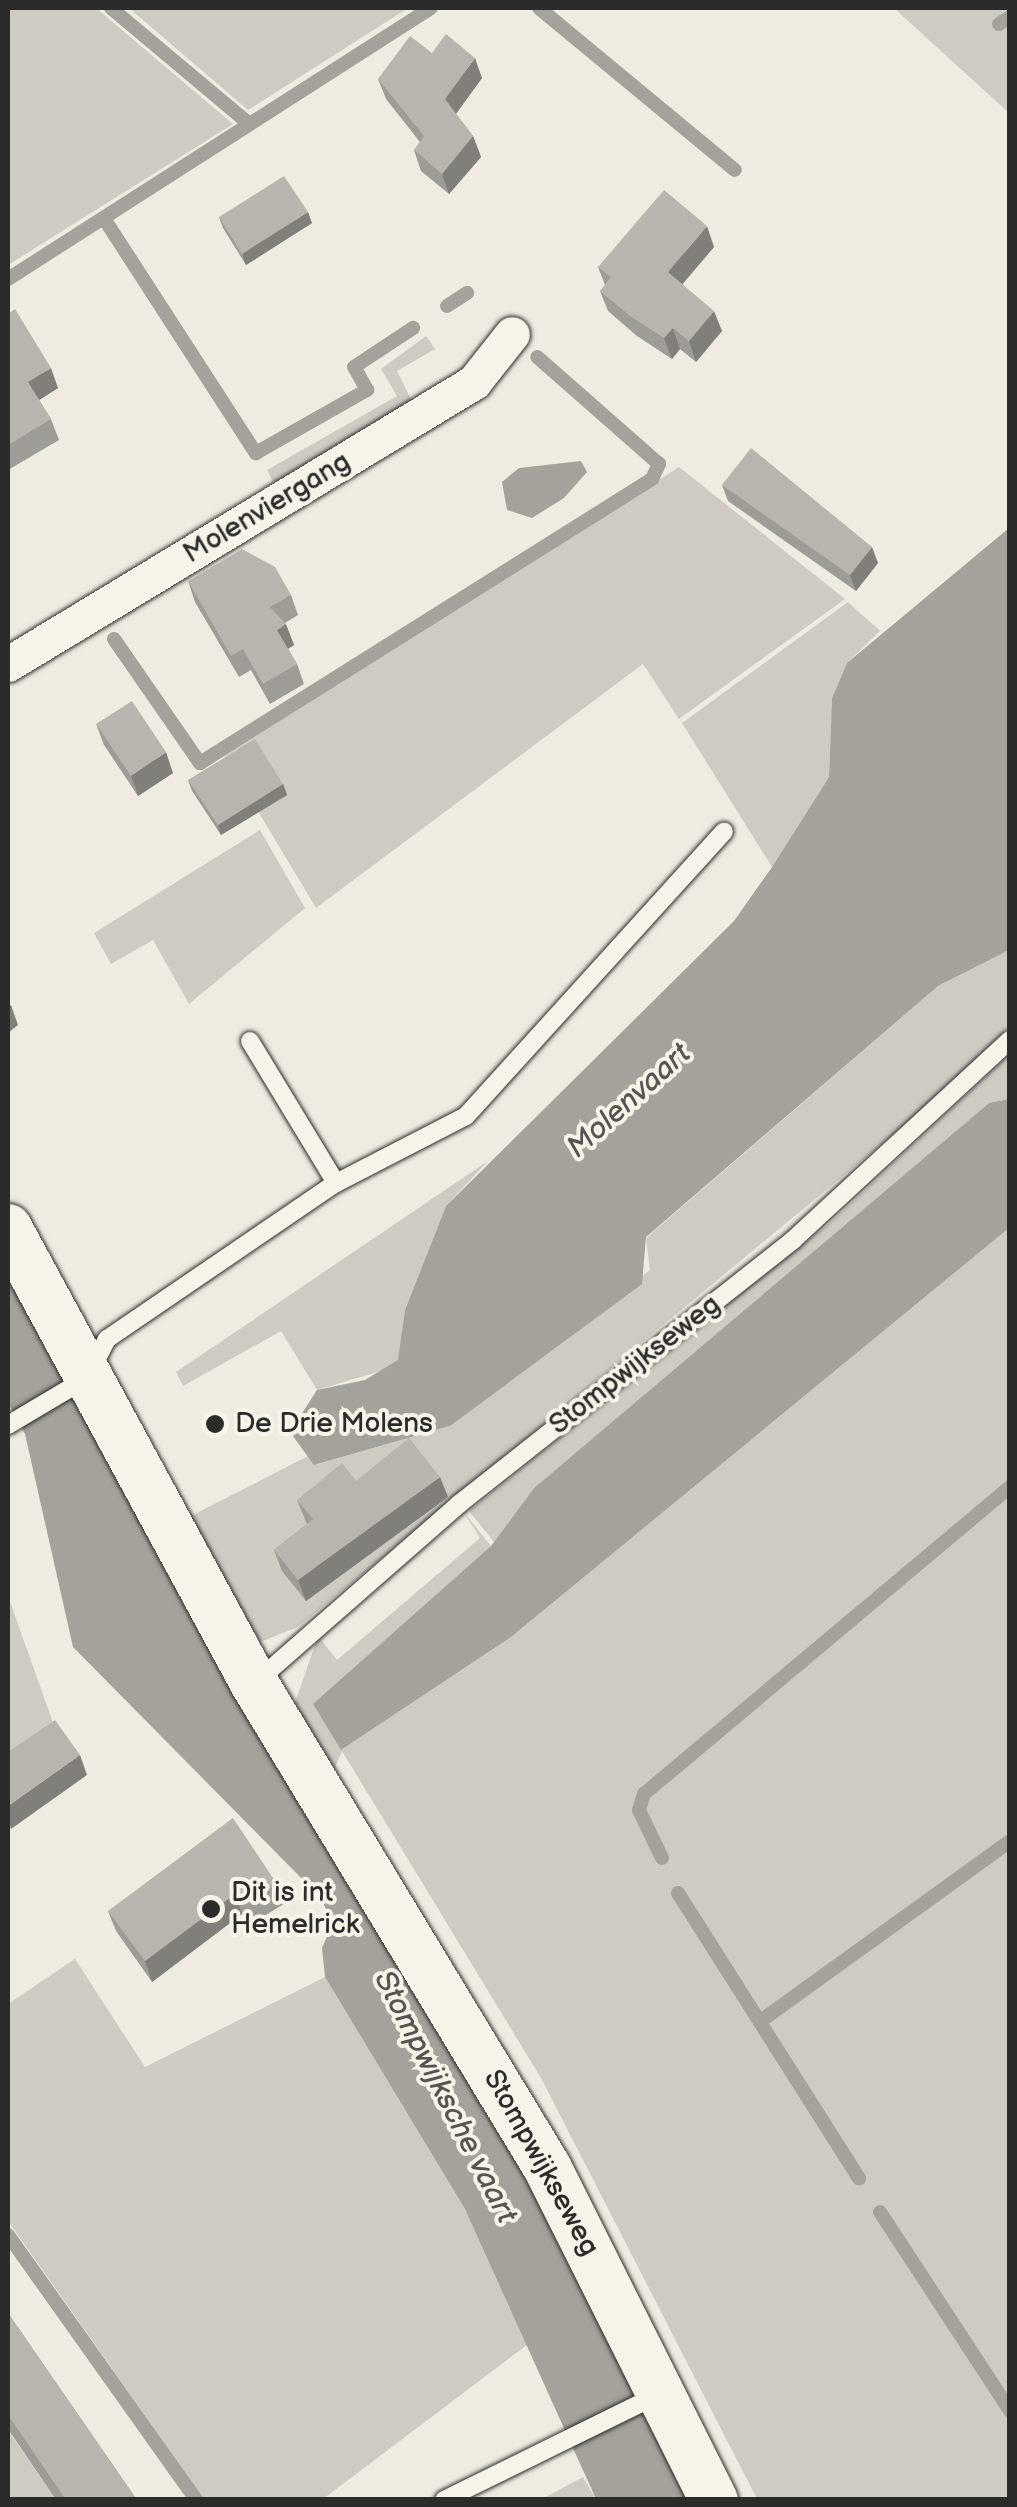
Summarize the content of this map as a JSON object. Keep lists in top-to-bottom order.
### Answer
{
  "streets": {
    "street": ["Molenviergang", "Stompwijkseweg"]
  },
  "water": ["Molenvaart", "Stompwijksche vaart"],
  "places": ["De Drie Molens", "Dit is int Hemelrick"]
}
